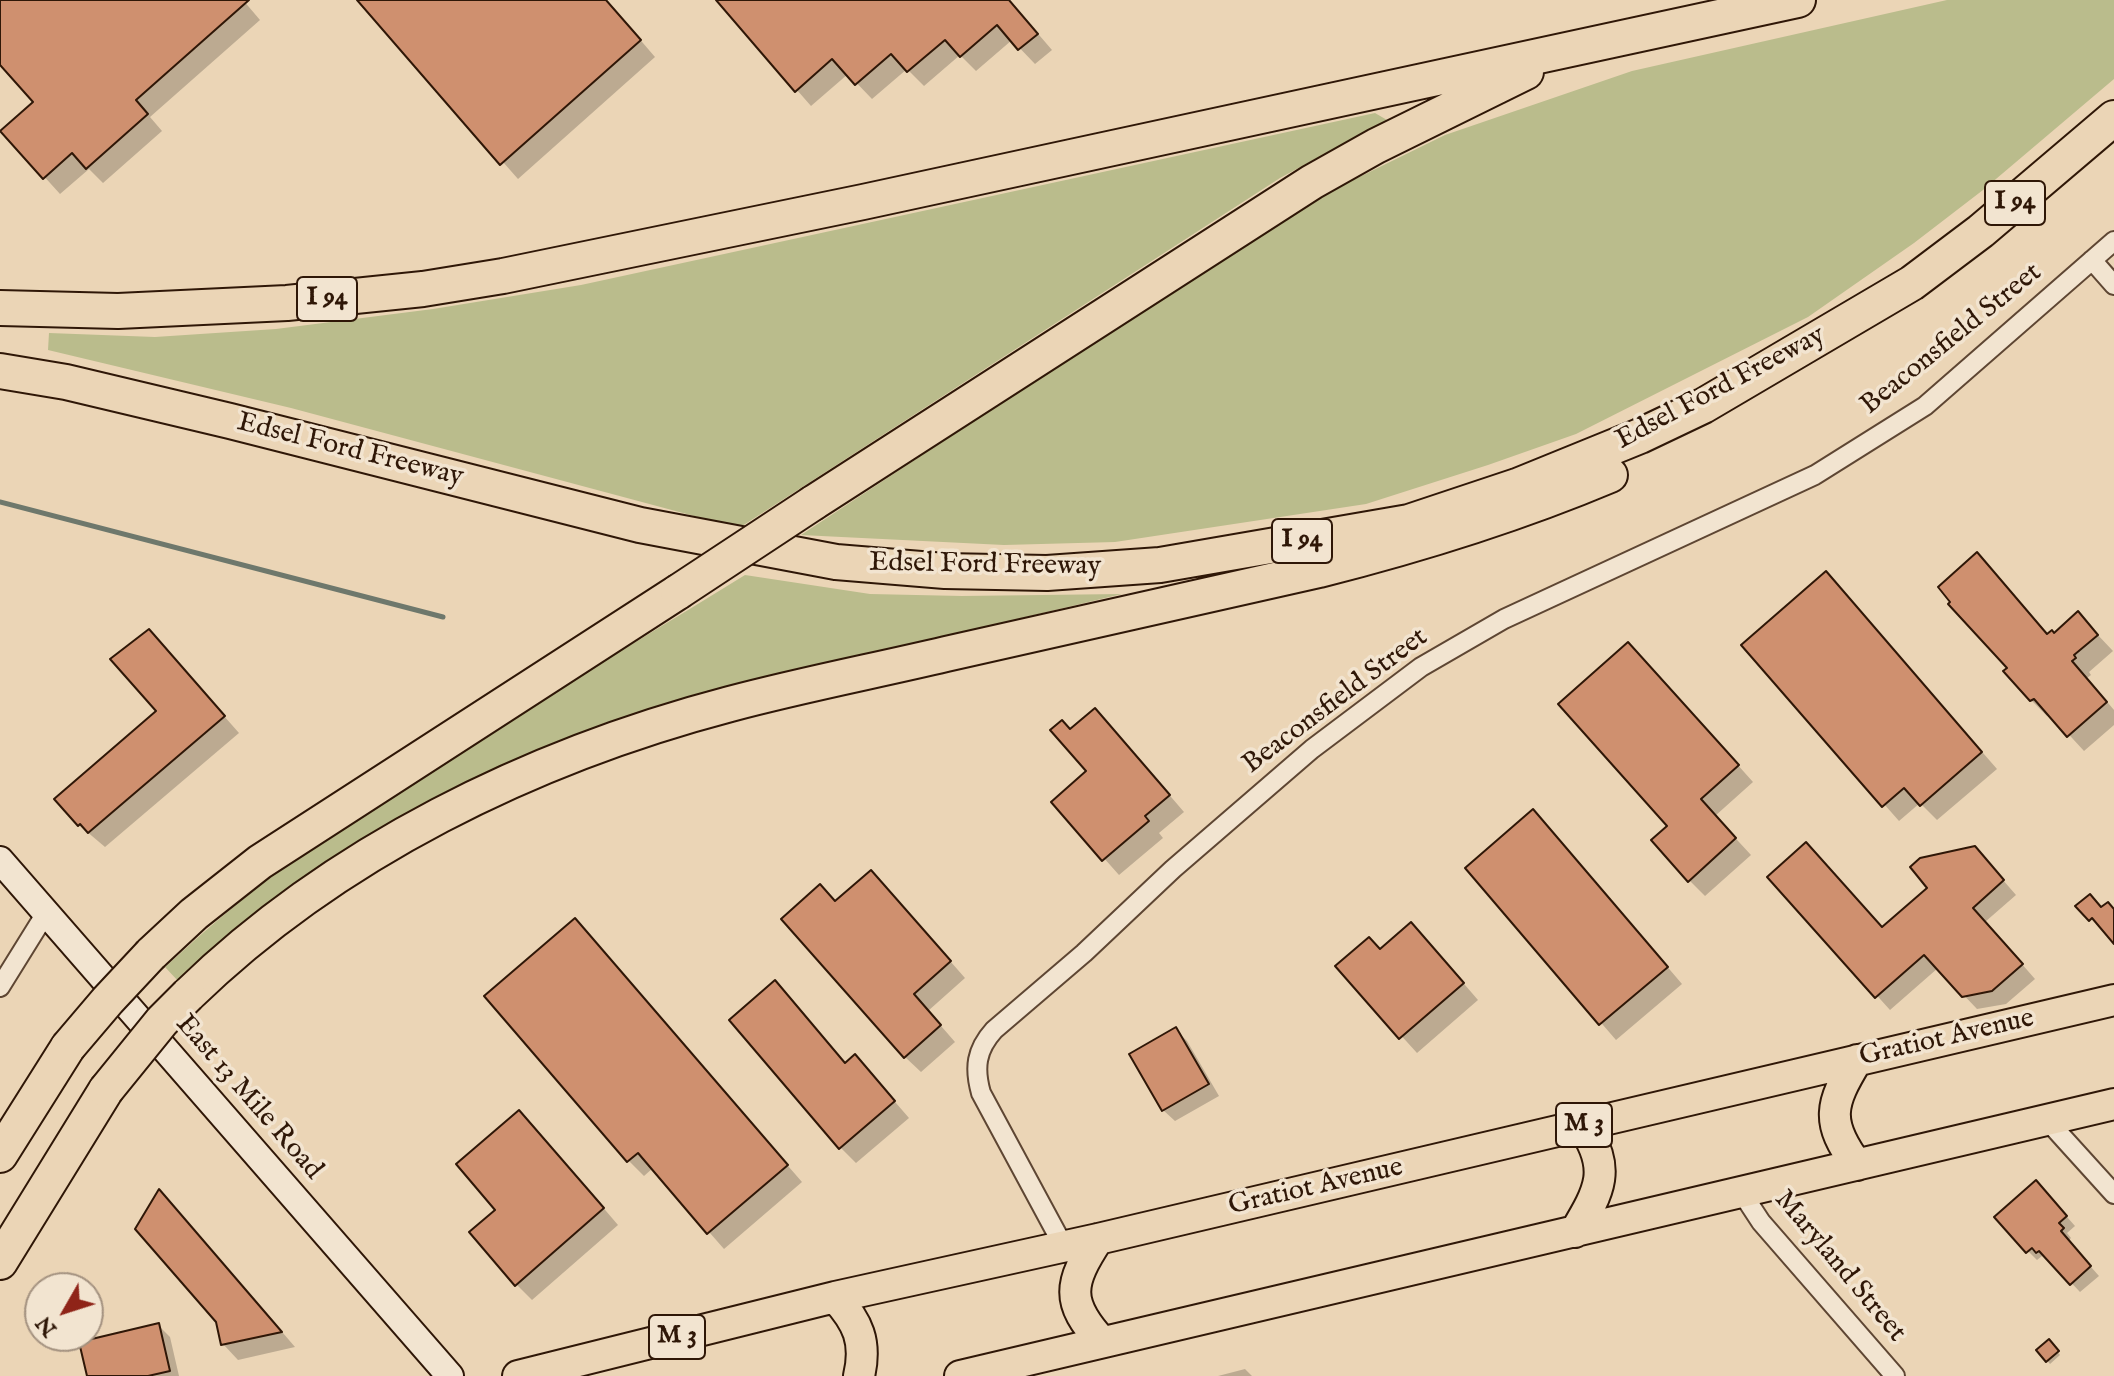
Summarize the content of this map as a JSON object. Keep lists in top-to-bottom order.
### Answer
{
  "streets": {
    "highway": ["I 94", "Edsel Ford Freeway"],
    "main road": ["Gratiot Avenue", "East 13 Mile Road", "M 3"],
    "street": ["Beaconsfield Street", "Maryland Street"]
  },
  "crossings": [
    ["Beaconsfield Street", "Gratiot Avenue"]
  ],
  "north": "bottom left"
}
